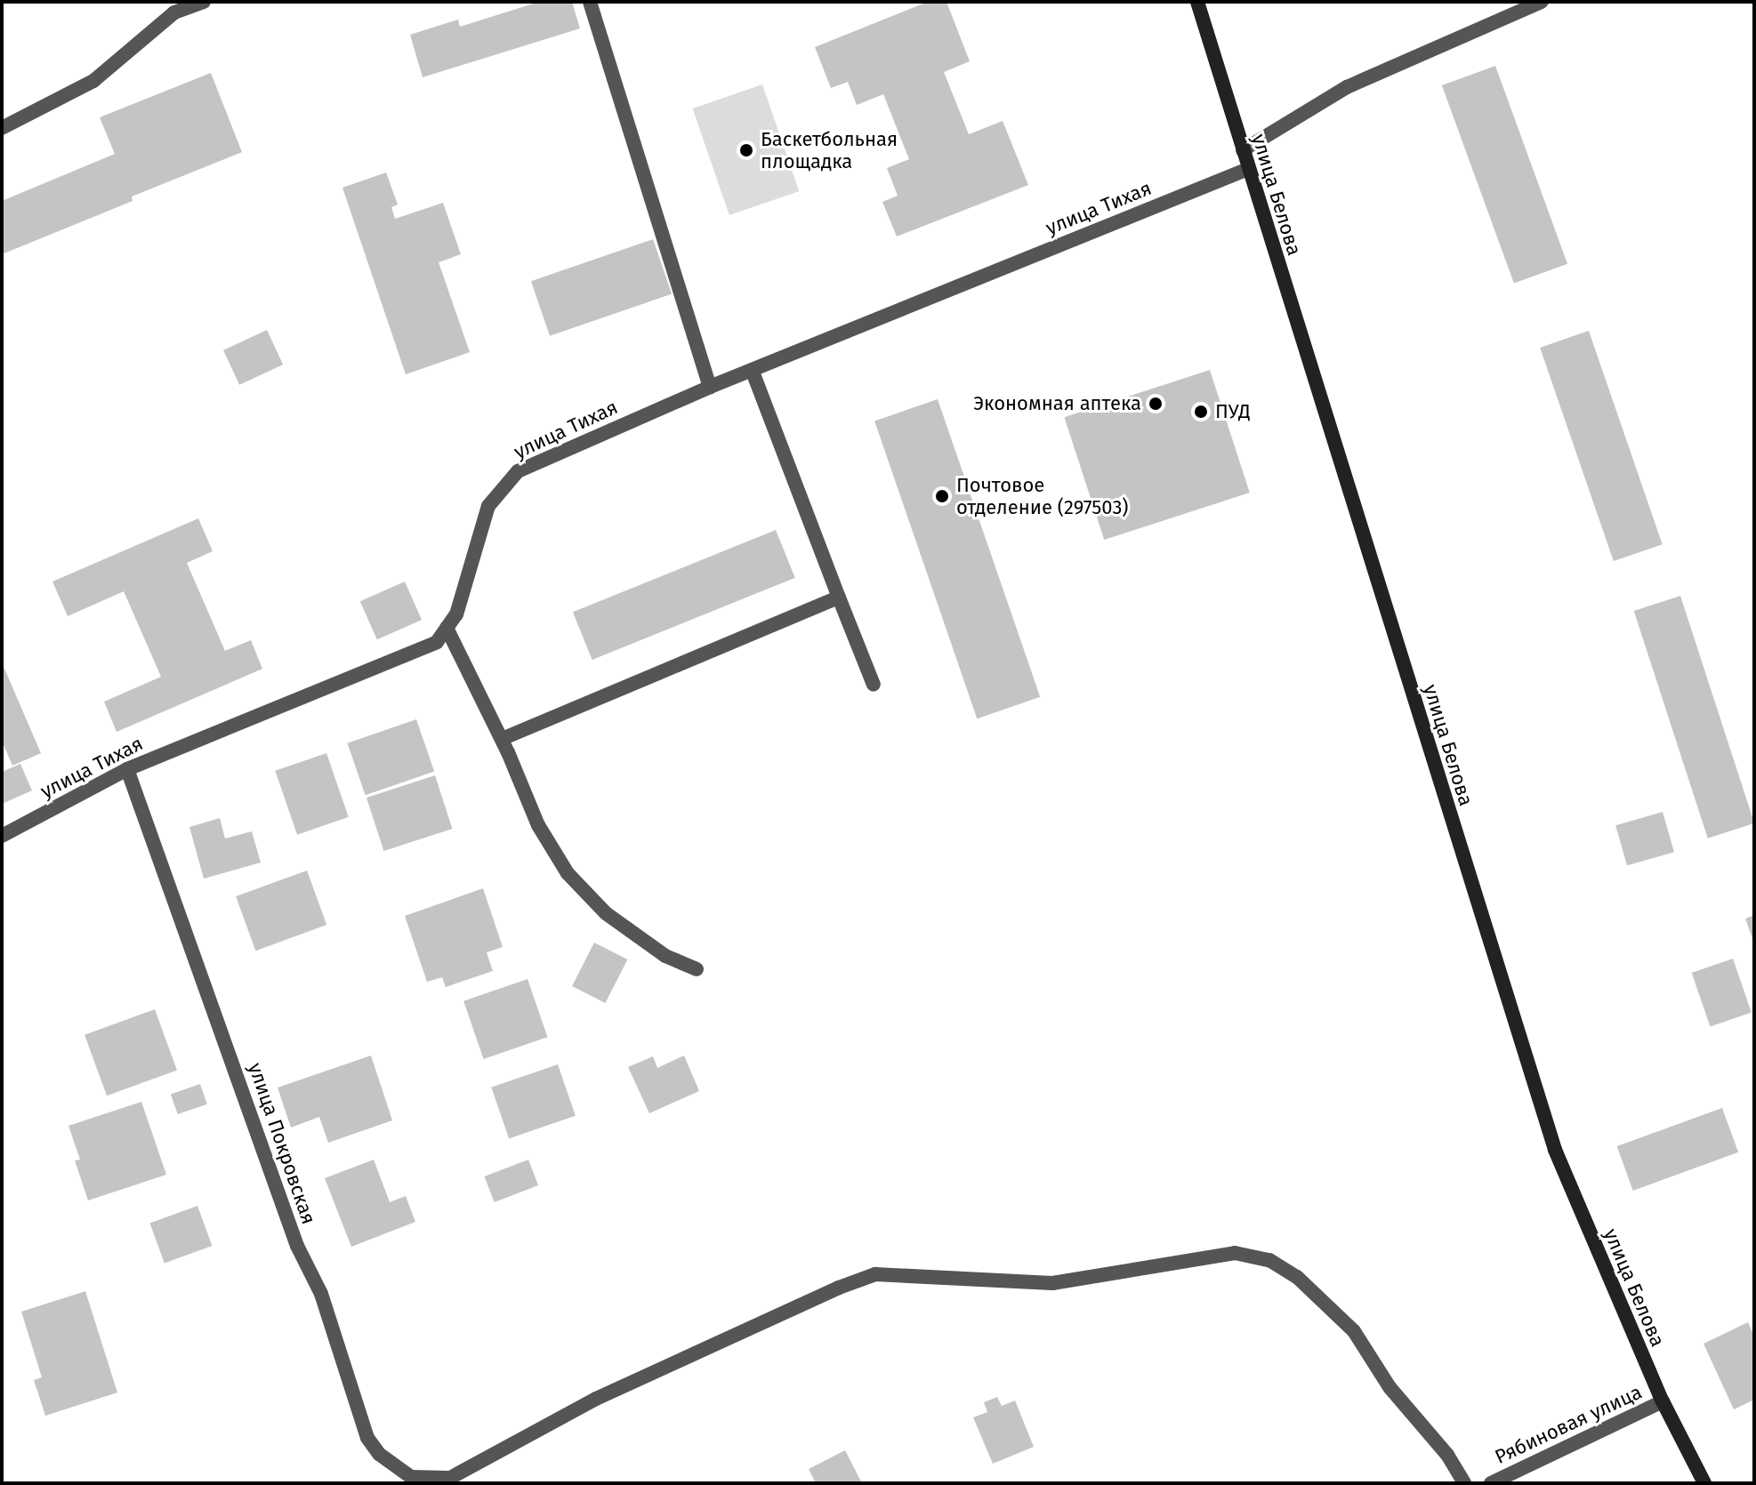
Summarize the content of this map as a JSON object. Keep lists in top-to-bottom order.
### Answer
{
  "streets": {
    "main road": ["улица Белова"],
    "street": ["улица Тихая", "улица Покровская", "Рябиновая улица"]
  },
  "crossings": [
    ["улица Белова", "улица Тихая"],
    ["улица Белова", "Рябиновая улица"],
    ["улица Тихая", "улица Покровская"]
  ],
  "places": [
    "Баскетбольная площадка",
    "Экономная аптека",
    "ПУД",
    "Почтовое отделение (297503)"
  ]
}
